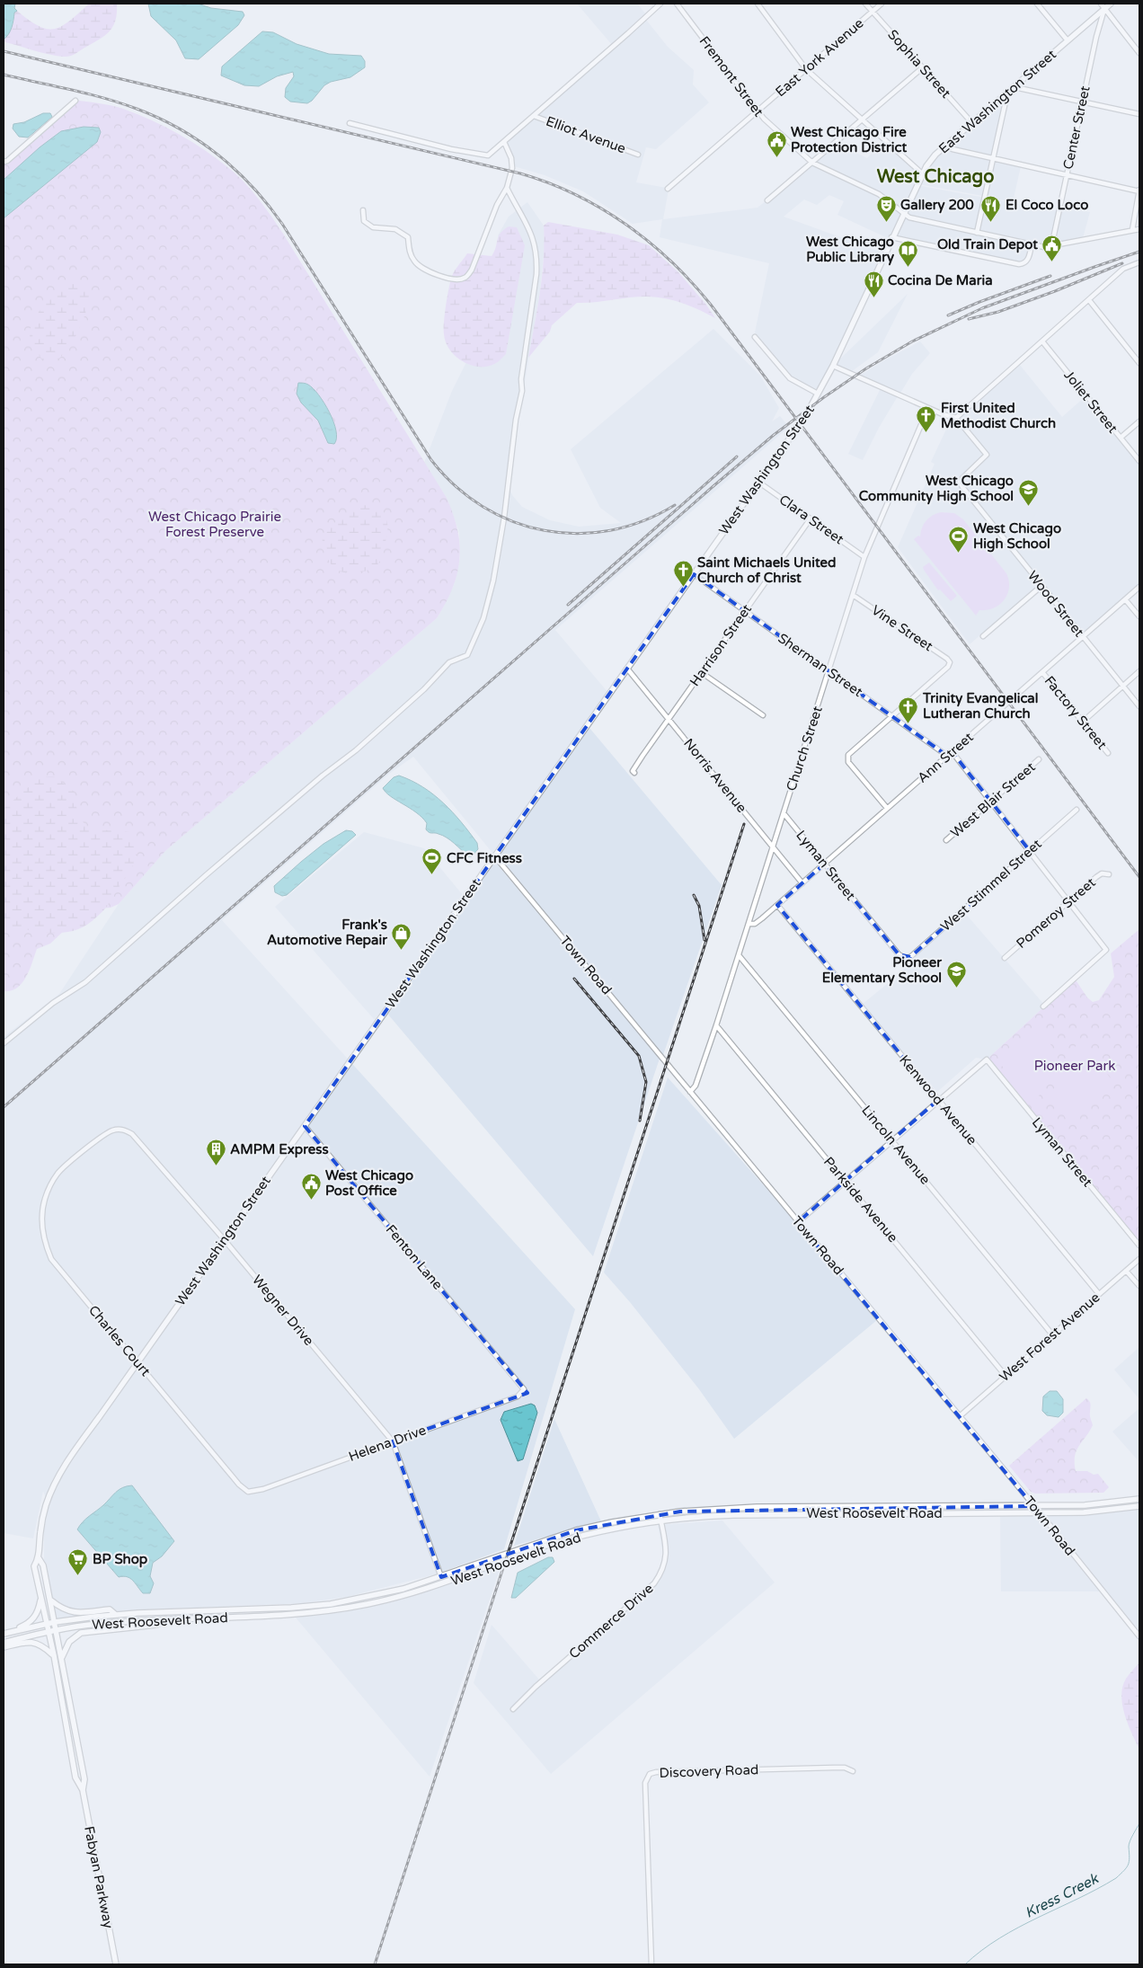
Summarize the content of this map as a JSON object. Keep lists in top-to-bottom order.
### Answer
{
  "streets": {
    "main road": [
      "East Washington Street",
      "West Washington Street",
      "West Roosevelt Road",
      "Fabyan Parkway"
    ],
    "street": [
      "East York Avenue",
      "Sophia Street",
      "Fremont Street",
      "Center Street",
      "Elliot Avenue",
      "Joliet Street",
      "Clara Street",
      "Wood Street",
      "Vine Street",
      "Harrison Street",
      "Sherman Street",
      "Factory Street",
      "Church Street",
      "Ann Street",
      "Norris Avenue",
      "West Blair Street",
      "Lyman Street",
      "West Stimmel Street",
      "Pomeroy Street",
      "Town Road",
      "Kenwood Avenue",
      "Lincoln Avenue",
      "Parkside Avenue",
      "Fenton Lane",
      "Wegner Drive",
      "West Forest Avenue",
      "Charles Court",
      "Helena Drive",
      "Commerce Drive",
      "Discovery Road"
    ]
  },
  "crossings": [
    ["East York Avenue", "Sophia Street"],
    ["East York Avenue", "Fremont Street"],
    ["Sophia Street", "East Washington Street"],
    ["Fremont Street", "East Washington Street"],
    ["Fremont Street", "Center Street"],
    ["Fremont Street", "West Washington Street"],
    ["East Washington Street", "Center Street"],
    ["East Washington Street", "West Washington Street"],
    ["West Washington Street", "Clara Street"],
    ["West Washington Street", "Sherman Street"],
    ["West Washington Street", "Norris Avenue"],
    ["West Washington Street", "Town Road"],
    ["West Washington Street", "Fenton Lane"],
    ["West Washington Street", "Wegner Drive"],
    ["West Washington Street", "Charles Court"],
    ["West Washington Street", "West Roosevelt Road"],
    ["West Washington Street", "Fabyan Parkway"],
    ["Clara Street", "Harrison Street"],
    ["Clara Street", "Church Street"],
    ["Wood Street", "Ann Street"],
    ["Vine Street", "Sherman Street"],
    ["Vine Street", "Church Street"],
    ["Harrison Street", "Sherman Street"],
    ["Harrison Street", "Norris Avenue"],
    ["Sherman Street", "Church Street"],
    ["Sherman Street", "Ann Street"],
    ["Factory Street", "Ann Street"],
    ["Church Street", "Ann Street"],
    ["Church Street", "Norris Avenue"],
    ["Church Street", "Lyman Street"],
    ["Church Street", "Town Road"],
    ["Church Street", "Lincoln Avenue"],
    ["Church Street", "Parkside Avenue"],
    ["Ann Street", "Norris Avenue"],
    ["Ann Street", "Lyman Street"],
    ["Ann Street", "Kenwood Avenue"],
    ["Lyman Street", "West Stimmel Street"],
    ["Lyman Street", "Kenwood Avenue"],
    ["Town Road", "West Forest Avenue"],
    ["Town Road", "West Roosevelt Road"],
    ["Kenwood Avenue", "West Forest Avenue"],
    ["Lincoln Avenue", "West Forest Avenue"],
    ["Parkside Avenue", "West Forest Avenue"],
    ["Fenton Lane", "Helena Drive"],
    ["Wegner Drive", "Charles Court"],
    ["Wegner Drive", "Helena Drive"],
    ["Wegner Drive", "West Roosevelt Road"],
    ["Charles Court", "Helena Drive"],
    ["West Roosevelt Road", "Commerce Drive"],
    ["West Roosevelt Road", "Fabyan Parkway"]
  ],
  "districts": ["West Chicago"],
  "water": ["Kress Creek"],
  "parks": ["West Chicago Prairie Forest Preserve", "Pioneer Park"],
  "places": {
    "public building": ["West Chicago Fire Protection District", "Old Train Depot", "West Chicago Post Office"],
    "theatre": ["Gallery 200"],
    "restaurant": ["El Coco Loco", "Cocina De Maria"],
    "library": ["West Chicago Public Library"],
    "church": ["First United Methodist Church", "Saint Michaels United Church of Christ", "Trinity Evangelical Lutheran Church"],
    "school or university": ["West Chicago Community High School", "Pioneer Elementary School"],
    "sports": ["West Chicago High School", "CFC Fitness"],
    "shop": ["Frank's Automotive Repair"],
    "building": ["AMPM Express"],
    "supermarket": ["BP Shop"]
  }
}
